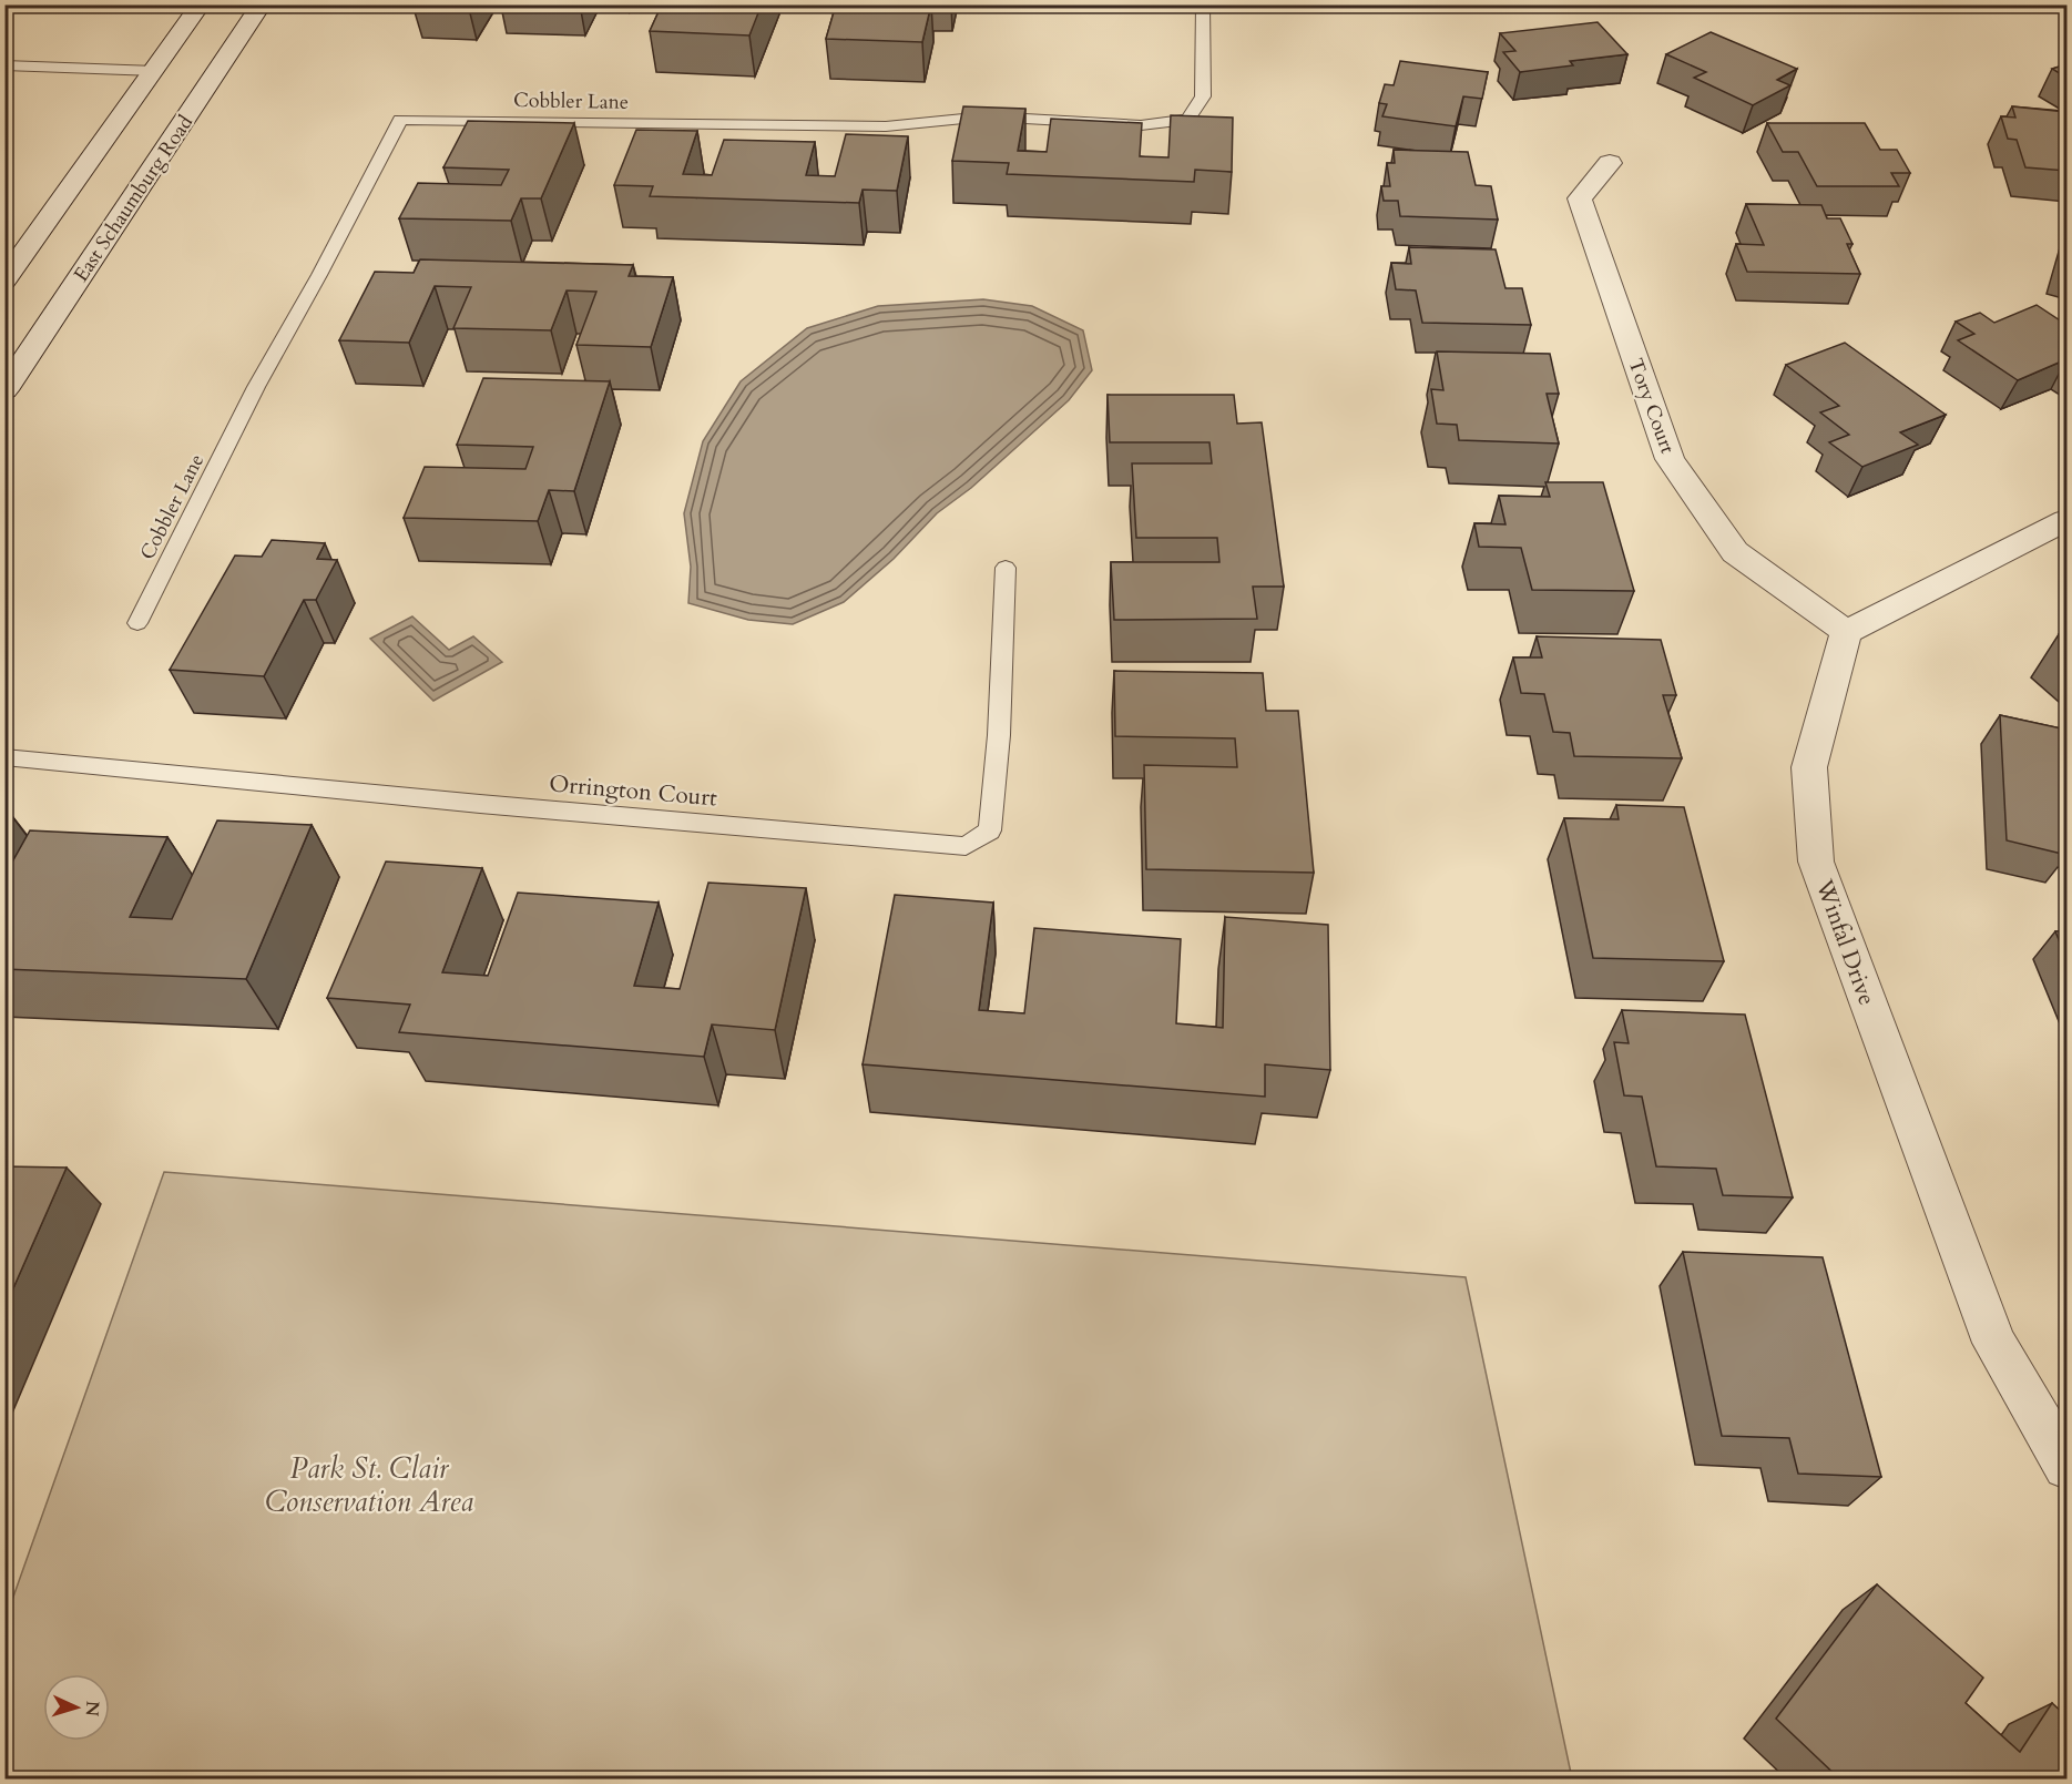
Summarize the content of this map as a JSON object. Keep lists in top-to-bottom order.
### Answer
{
  "streets": {
    "street": ["East Schaumburg Road", "Tory Court", "Winfal Drive"],
    "lane": ["Cobbler Lane", "Orrington Court"]
  },
  "crossings": [
    ["Tory Court", "Winfal Drive"]
  ],
  "parks": ["Park St. Clair Conservation Area"],
  "north": "right"
}
